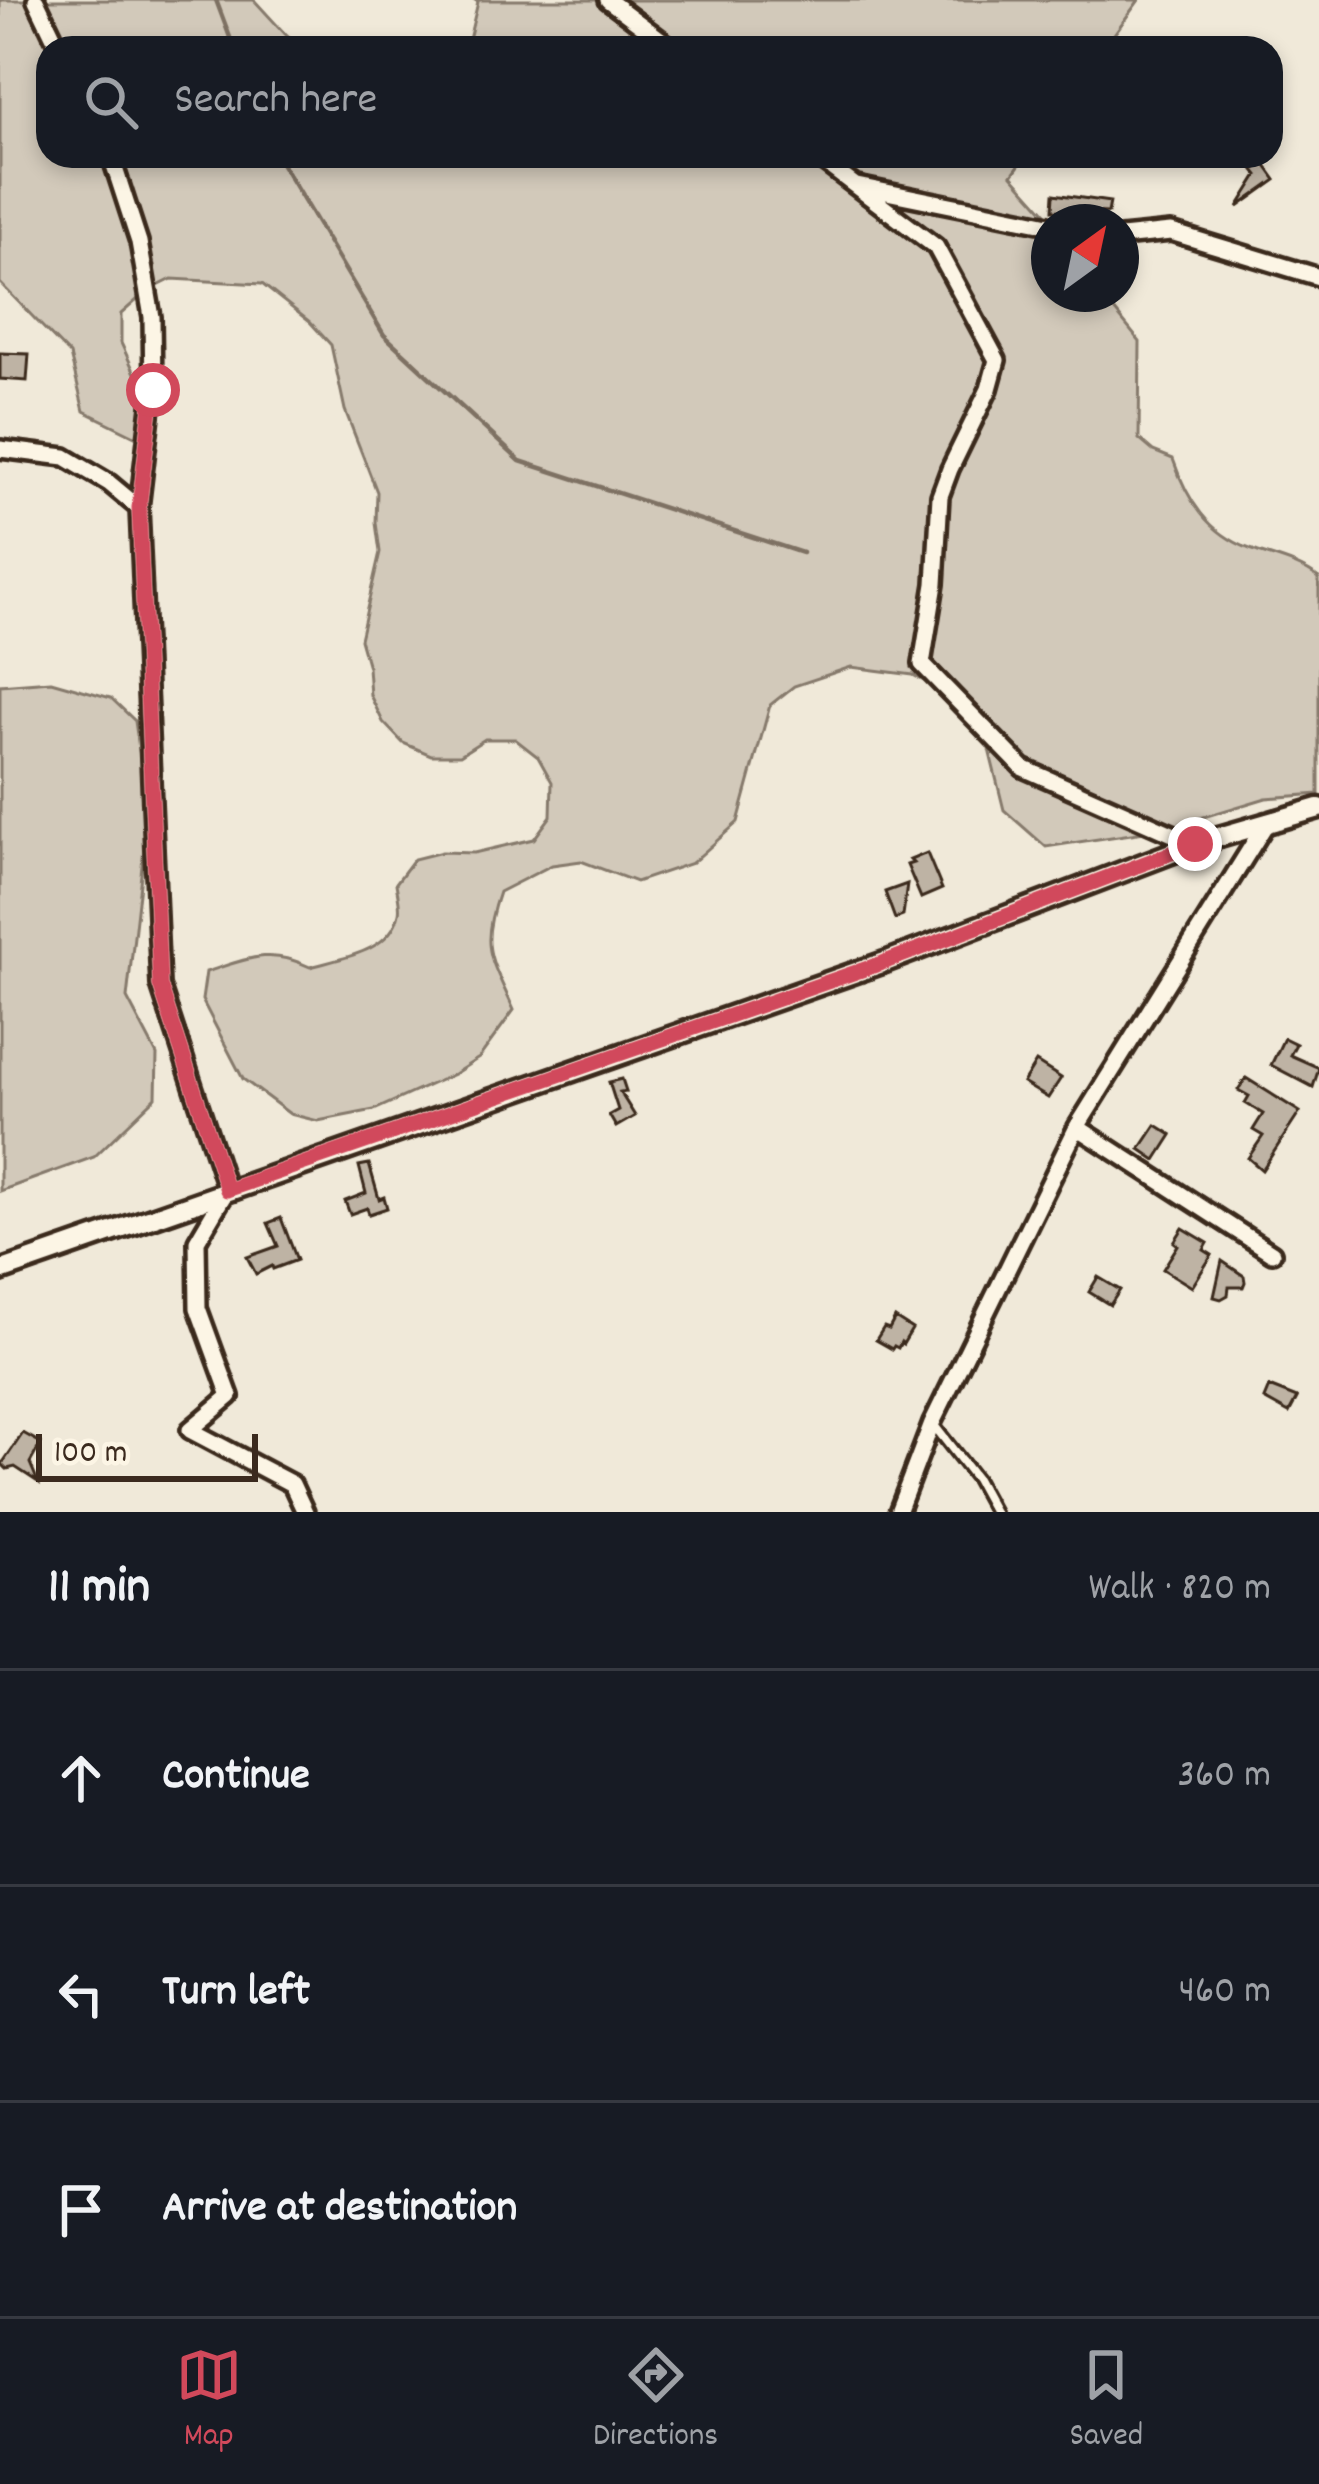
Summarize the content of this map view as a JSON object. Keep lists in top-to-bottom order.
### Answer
{
  "scale_bar": "100 m",
  "north": "top right",
  "page": {
    "search": "Search here",
    "scale": "100 m",
    "heading": ["11 min", "Walk · 820 m"],
    "list": [
      ["Continue", "360 m"],
      ["Turn left", "460 m"],
      "Arrive at destination"
    ],
    "nav": ["Map", "Directions", "Saved"]
  }
}
